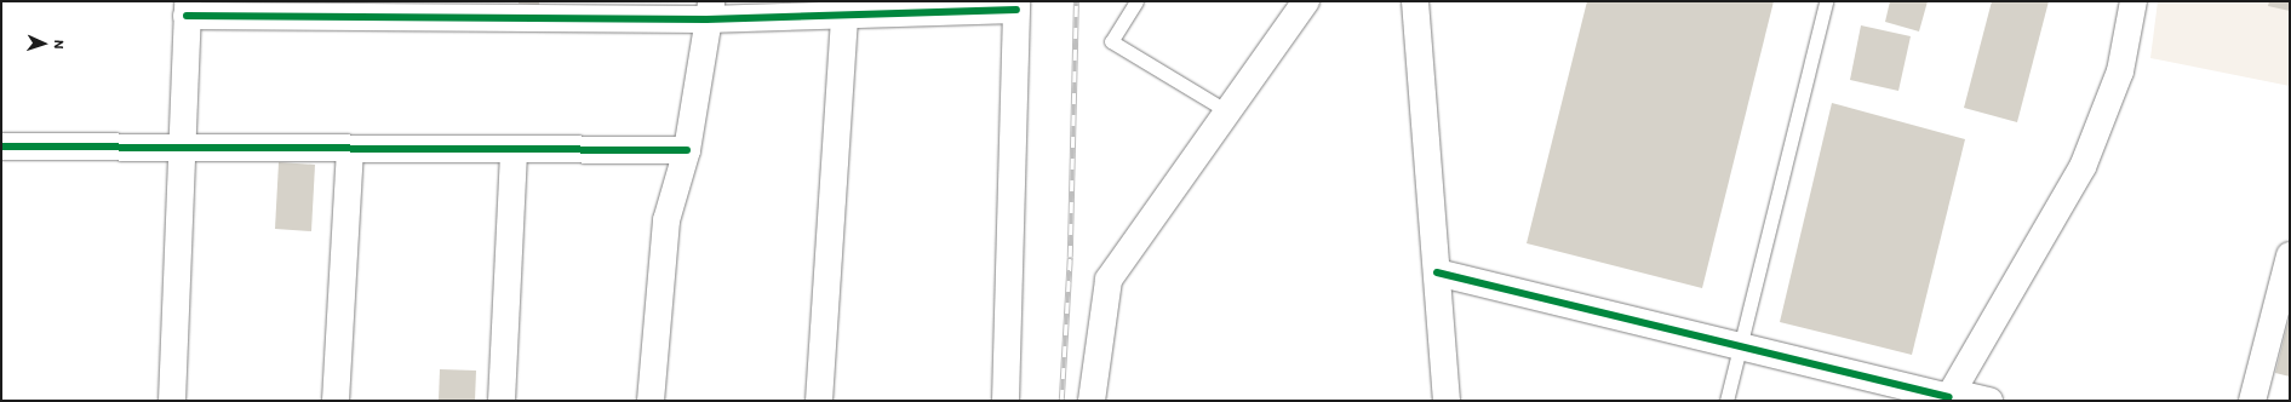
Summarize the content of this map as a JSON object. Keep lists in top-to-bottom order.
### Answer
{
  "north": "right"
}
